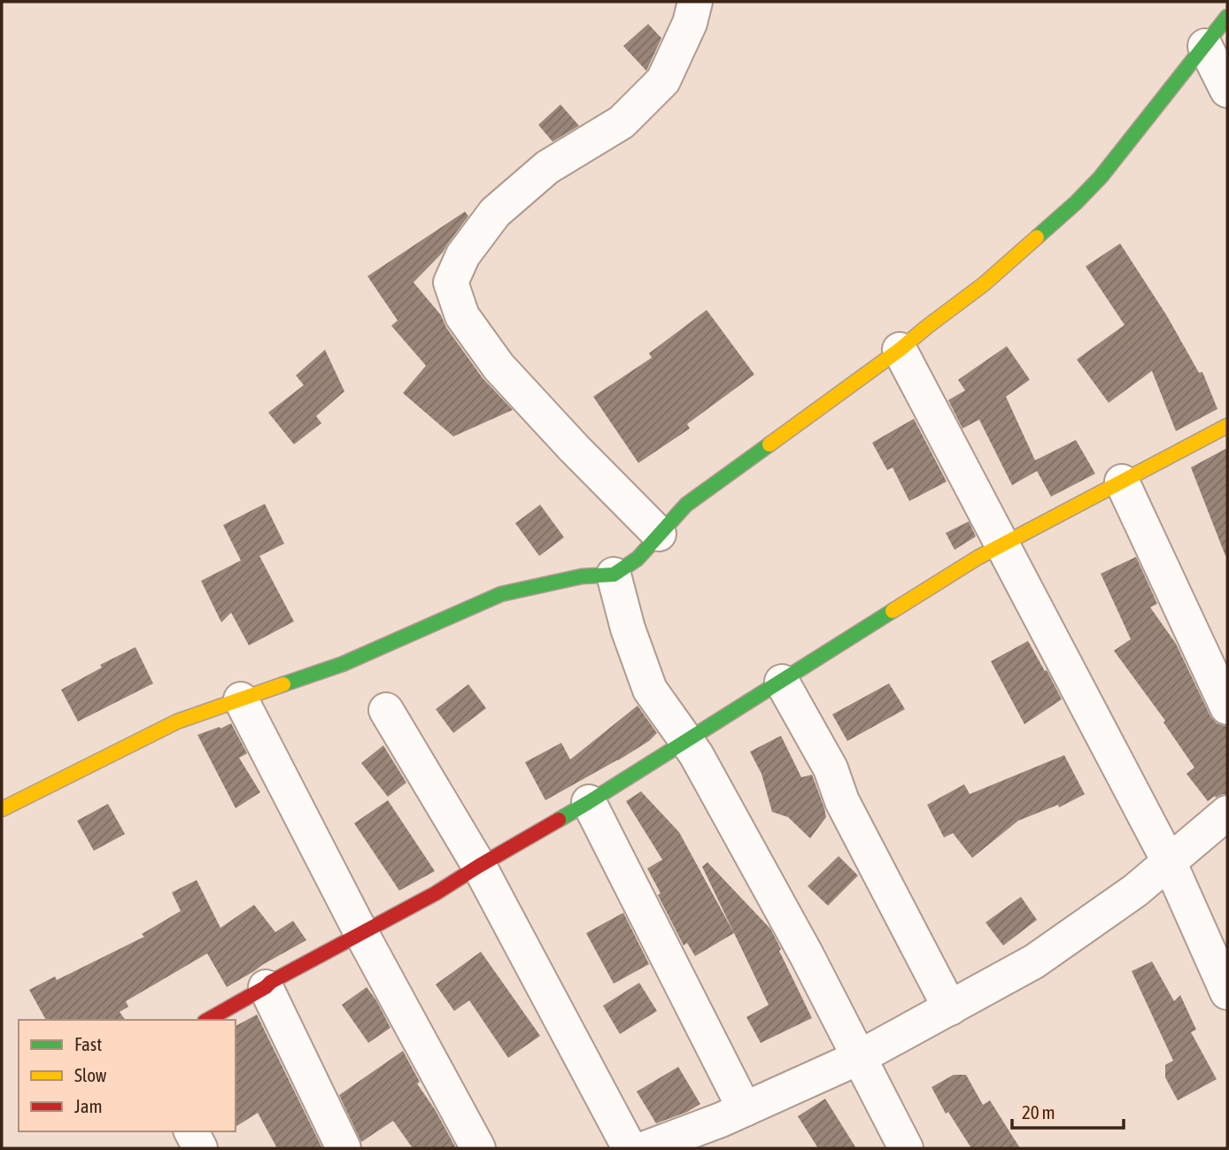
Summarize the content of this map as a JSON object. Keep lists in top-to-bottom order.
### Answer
{
  "legend": ["Fast", "Slow", "Jam"],
  "scale_bar": "20 m"
}
